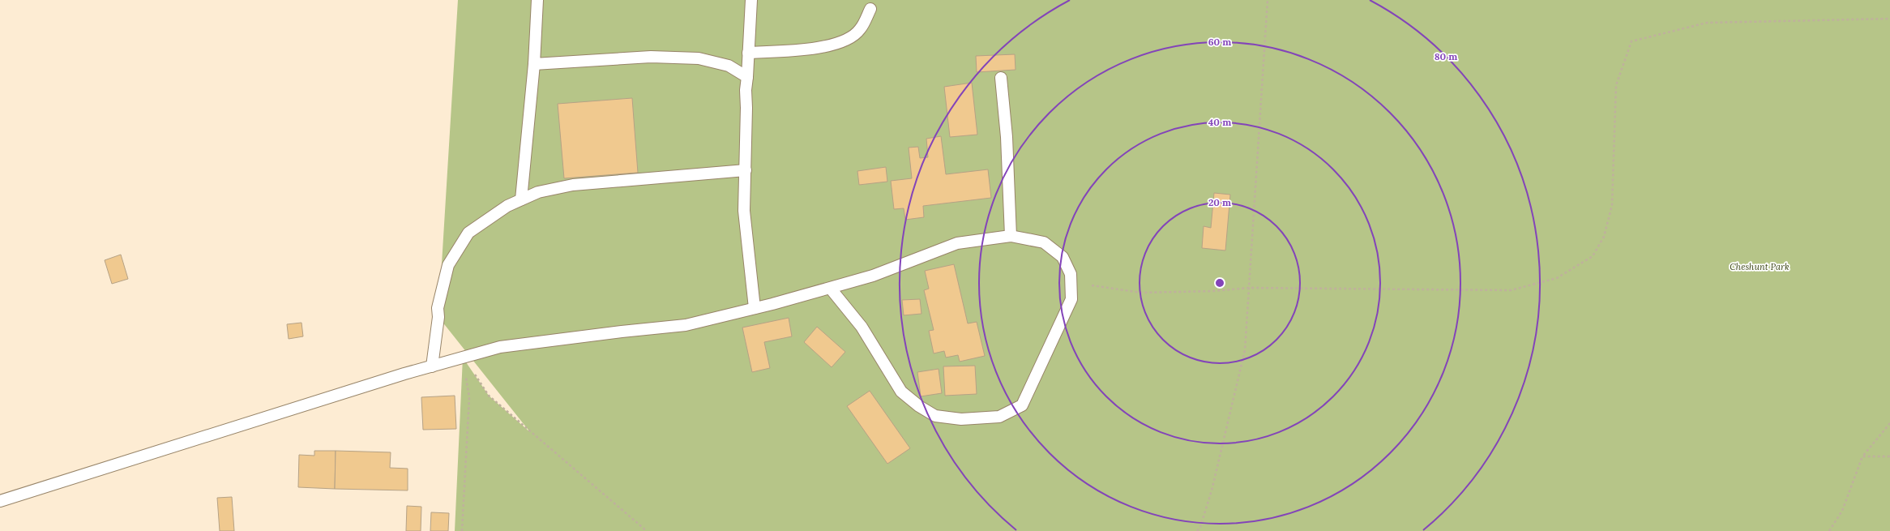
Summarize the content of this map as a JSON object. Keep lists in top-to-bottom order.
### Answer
{
  "parks": ["Cheshunt Park"],
  "rings": [
    "60 m",
    "80 m",
    "40 m",
    "20 m"
  ]
}
